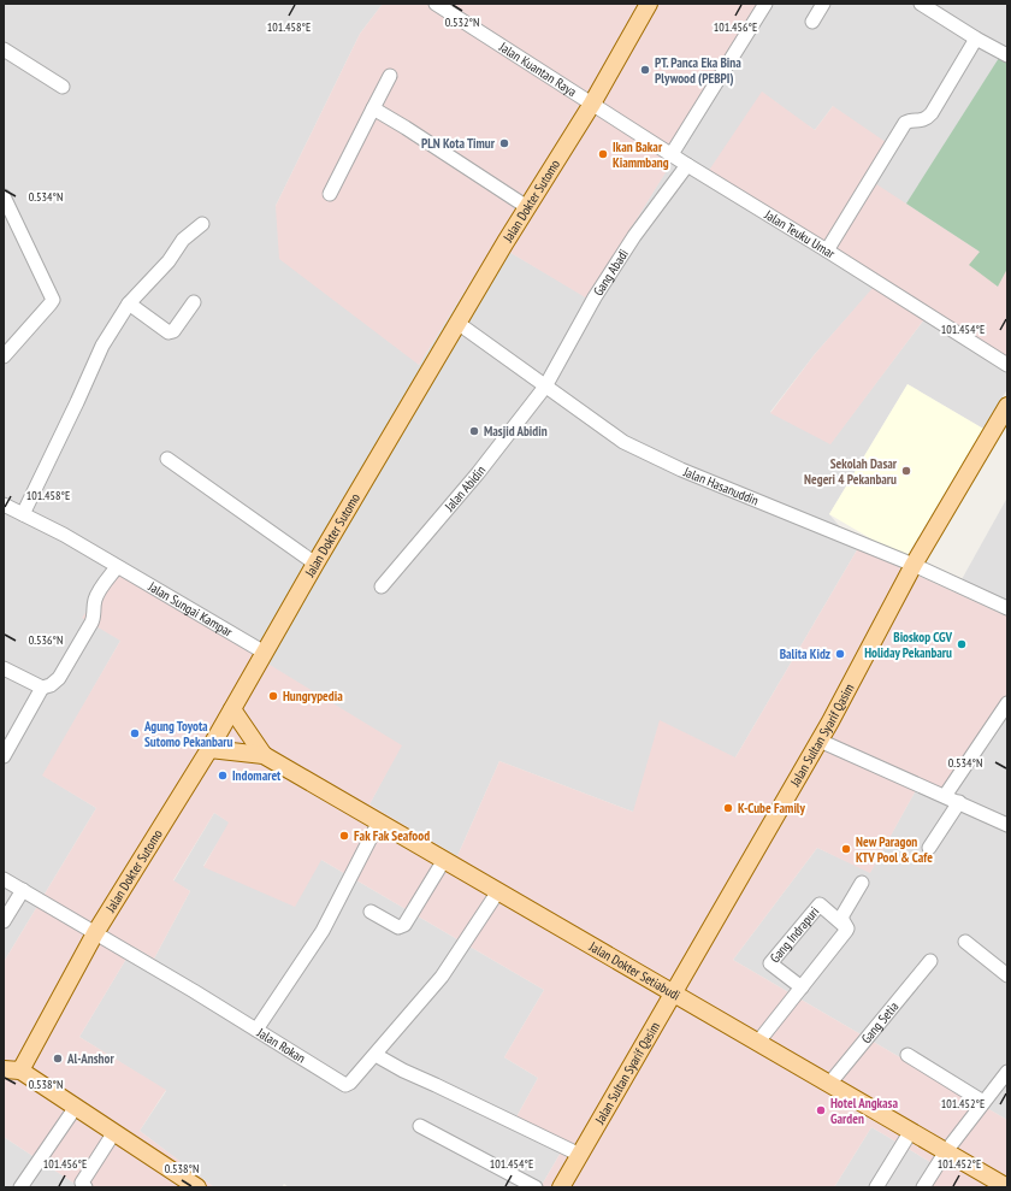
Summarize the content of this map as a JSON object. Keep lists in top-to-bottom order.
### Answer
{
  "streets": {
    "main road": ["Jalan Dokter Sutomo", "Jalan Sultan Syarif Qasim", "Jalan Dokter Setiabudi"],
    "street": [
      "Jalan Kuantan Raya",
      "Jalan Teuku Umar",
      "Gang Abadi",
      "Jalan Hasanuddin",
      "Jalan Abidin",
      "Jalan Sungai Kampar",
      "Gang Indrapuri",
      "Gang Setia",
      "Jalan Rokan"
    ]
  },
  "crossings": [
    ["Jalan Kuantan Raya", "Jalan Dokter Sutomo"],
    ["Jalan Kuantan Raya", "Jalan Teuku Umar"],
    ["Jalan Dokter Sutomo", "Jalan Teuku Umar"],
    ["Jalan Dokter Sutomo", "Jalan Hasanuddin"],
    ["Jalan Dokter Sutomo", "Jalan Sungai Kampar"],
    ["Jalan Dokter Sutomo", "Jalan Dokter Setiabudi"],
    ["Jalan Dokter Sutomo", "Jalan Rokan"],
    ["Jalan Teuku Umar", "Gang Abadi"],
    ["Gang Abadi", "Jalan Hasanuddin"],
    ["Gang Abadi", "Jalan Abidin"],
    ["Jalan Hasanuddin", "Jalan Abidin"],
    ["Jalan Hasanuddin", "Jalan Sultan Syarif Qasim"],
    ["Jalan Sultan Syarif Qasim", "Jalan Dokter Setiabudi"],
    ["Jalan Dokter Setiabudi", "Gang Setia"],
    ["Jalan Dokter Setiabudi", "Jalan Rokan"]
  ],
  "places": [
    "PT. Panca Eka Bina Plywood (PEBPI)",
    "PLN Kota Timur",
    "Ikan Bakar Kiammbang",
    "Masjid Abidin",
    "Sekolah Dasar Negeri 4 Pekanbaru",
    "Bioskop CGV Holiday Pekanbaru",
    "Balita Kidz",
    "Hungrypedia",
    "Agung Toyota Sutomo Pekanbaru",
    "Indomaret",
    "K-Cube Family",
    "Fak Fak Seafood",
    "New Paragon KTV Pool & Cafe",
    "Al-Anshor",
    "Hotel Angkasa Garden"
  ],
  "coordinates": [
    "0.532°N",
    "101.458°E",
    "101.456°E",
    "0.534°N",
    "101.454°E",
    "0.536°N",
    "0.538°N",
    "101.452°E"
  ]
}
